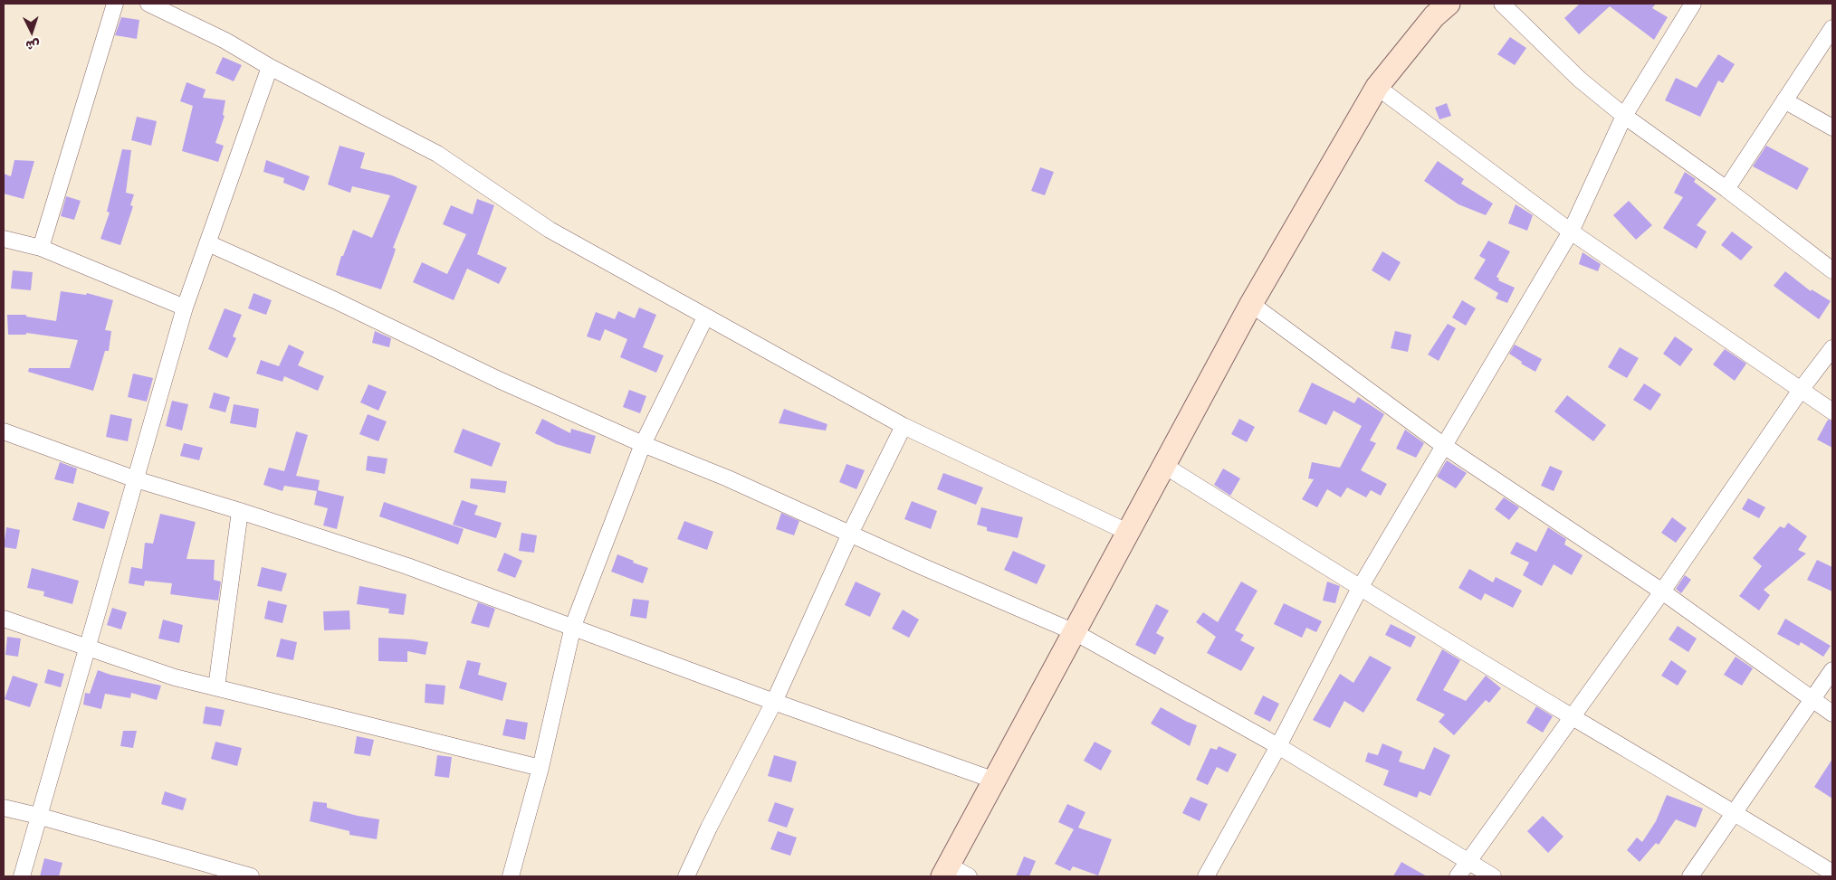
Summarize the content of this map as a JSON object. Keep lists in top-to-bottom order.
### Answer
{
  "north": "bottom"
}
